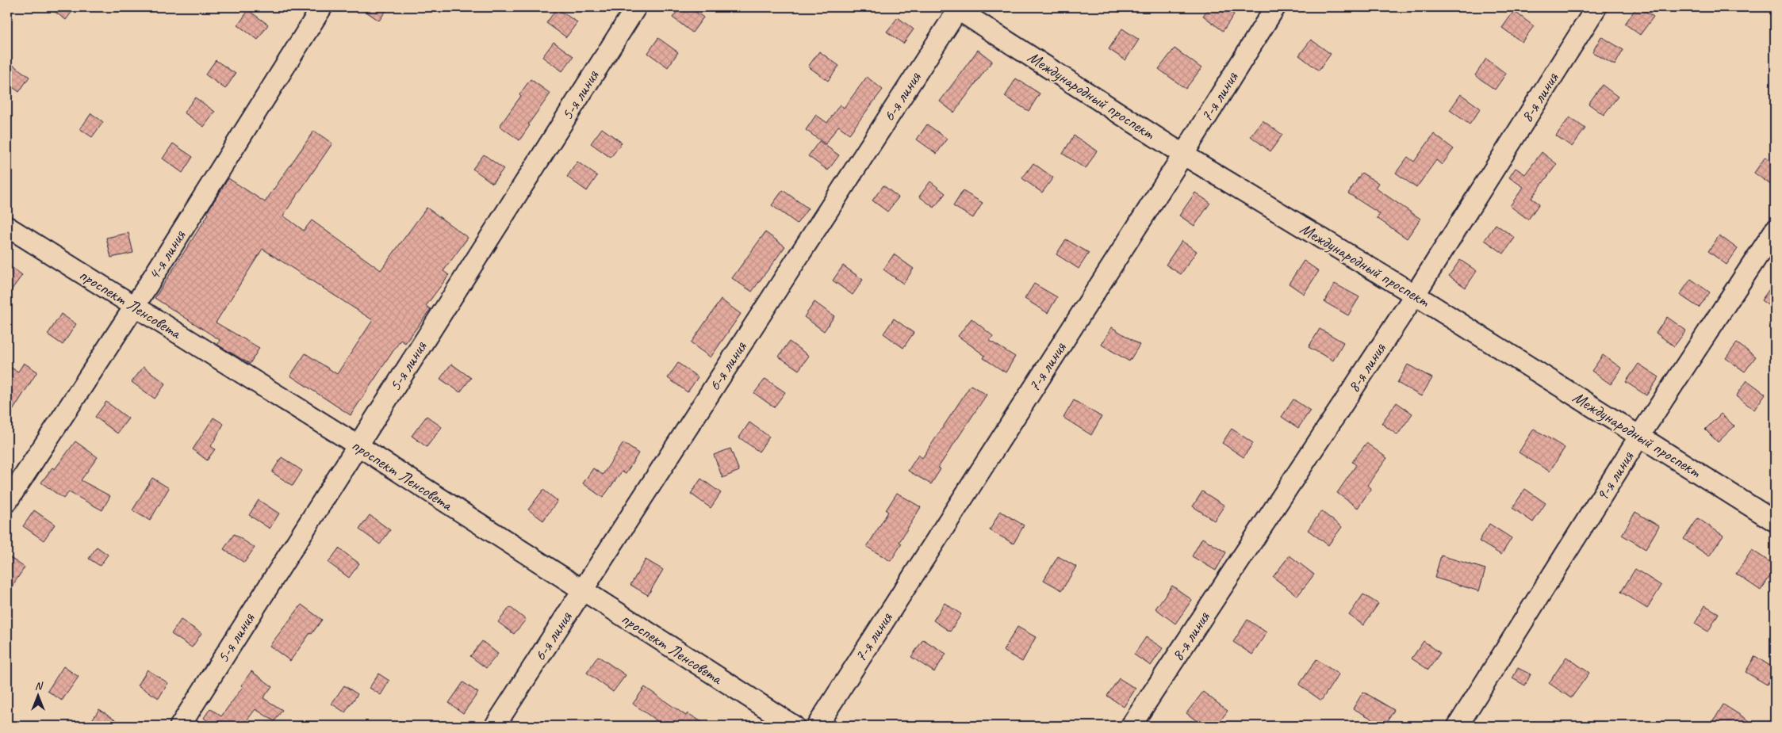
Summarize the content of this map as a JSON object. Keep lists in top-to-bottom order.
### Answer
{
  "streets": {
    "street": [
      "5-я линия",
      "Международный проспект",
      "6-я линия",
      "7-я линия",
      "8-я линия",
      "4-я линия",
      "проспект Ленсовета",
      "9-я линия"
    ]
  },
  "crossings": [
    ["5-я линия", "проспект Ленсовета"],
    ["Международный проспект", "6-я линия"],
    ["Международный проспект", "7-я линия"],
    ["Международный проспект", "8-я линия"],
    ["Международный проспект", "9-я линия"],
    ["6-я линия", "проспект Ленсовета"],
    ["4-я линия", "проспект Ленсовета"]
  ],
  "north": "top"
}
